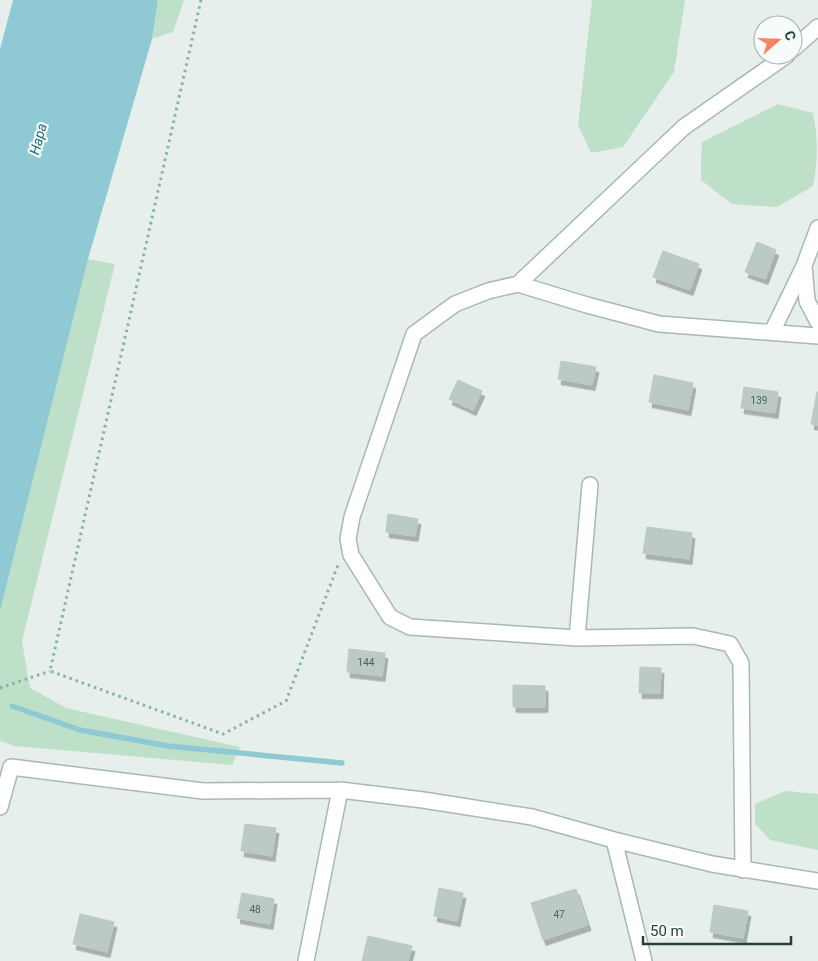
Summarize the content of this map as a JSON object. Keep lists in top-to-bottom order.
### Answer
{
  "water": ["Нара"],
  "house_numbers": [
    "139",
    "144",
    "48",
    "47"
  ],
  "scale_bar": "50 m",
  "north": "right"
}
